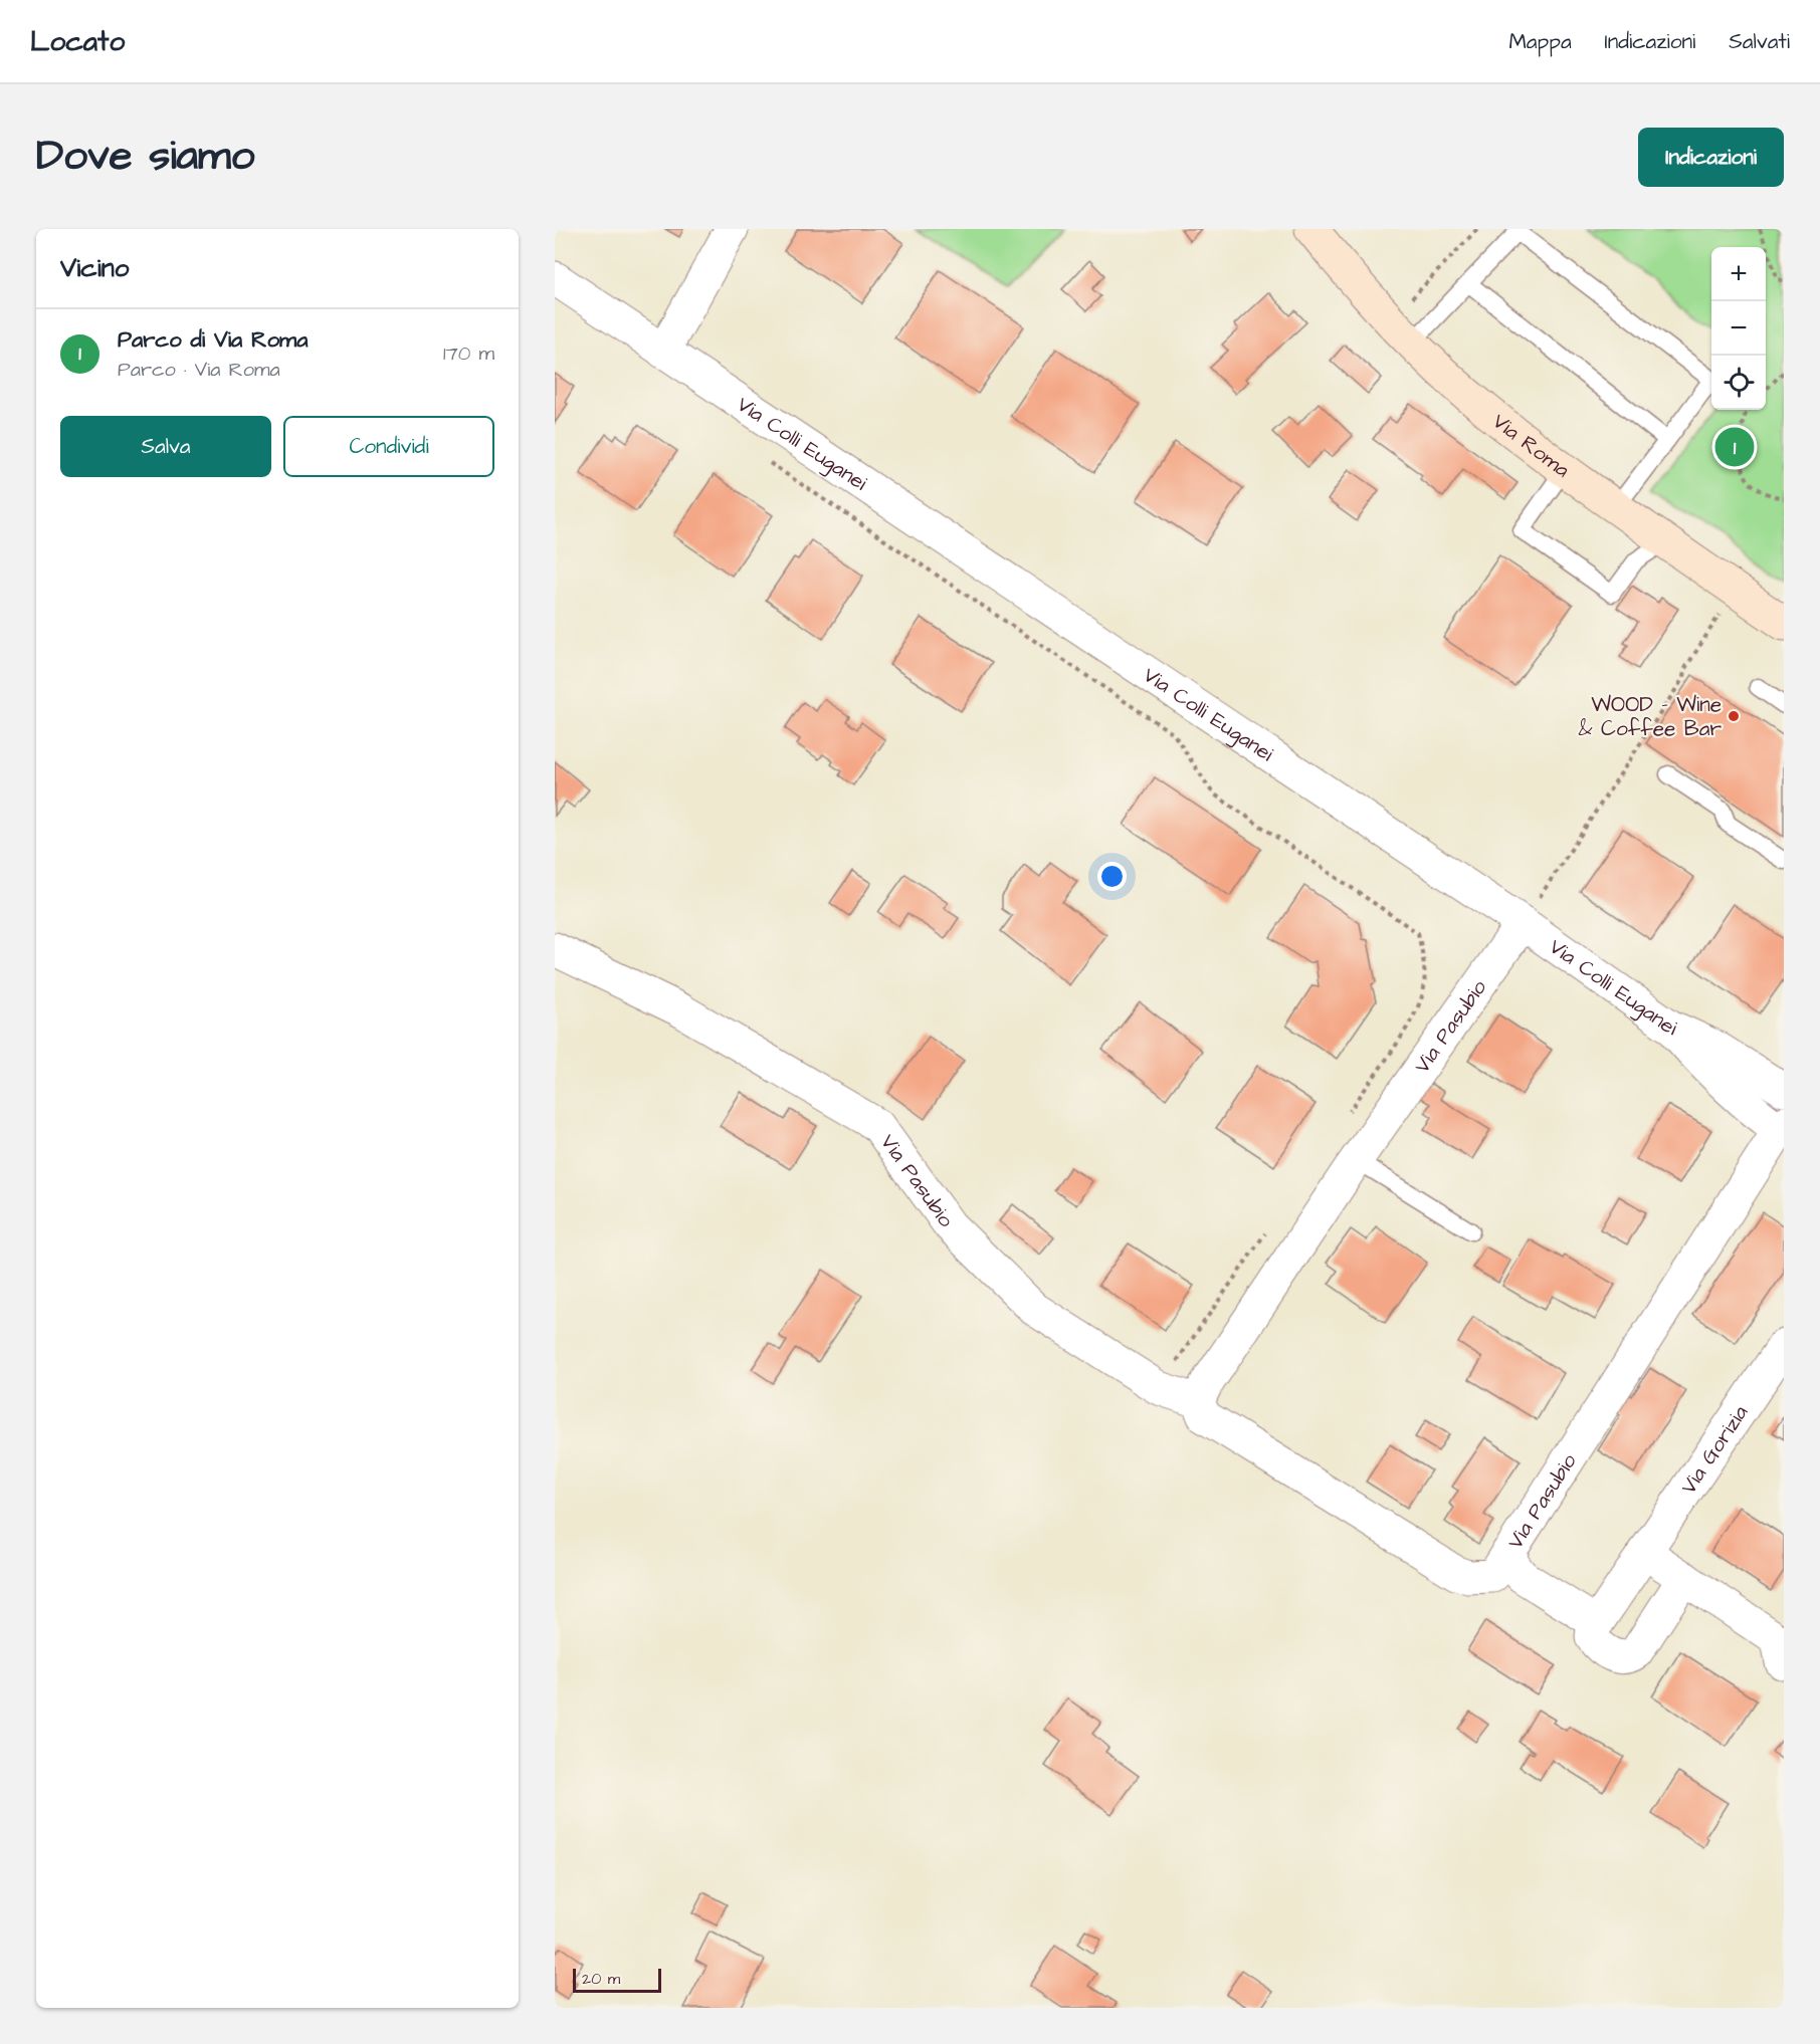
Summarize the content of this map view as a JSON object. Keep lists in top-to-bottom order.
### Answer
{
  "streets": {
    "main road": ["Via Roma"],
    "street": ["Via Colli Euganei", "Via Pasubio", "Via Gorizia"]
  },
  "crossings": [
    ["Via Colli Euganei", "Via Pasubio"]
  ],
  "places": ["WOOD - Wine & Coffee Bar"],
  "scale_bar": "20 m",
  "page": {
    "header": "Locato",
    "nav": ["Mappa", "Indicazioni", "Salvati"],
    "title": "Dove siamo",
    "buttons": [
      "Indicazioni",
      ["Salva", "Condividi"]
    ],
    "heading": "Vicino",
    "map_buttons": ["+", "−"],
    "list": [
      {
        "mark": "1",
        "name": "Parco di Via Roma",
        "note": "Parco · Via Roma",
        "value": "170 m"
      }
    ],
    "pins": "1",
    "scale": "20 m"
  }
}
